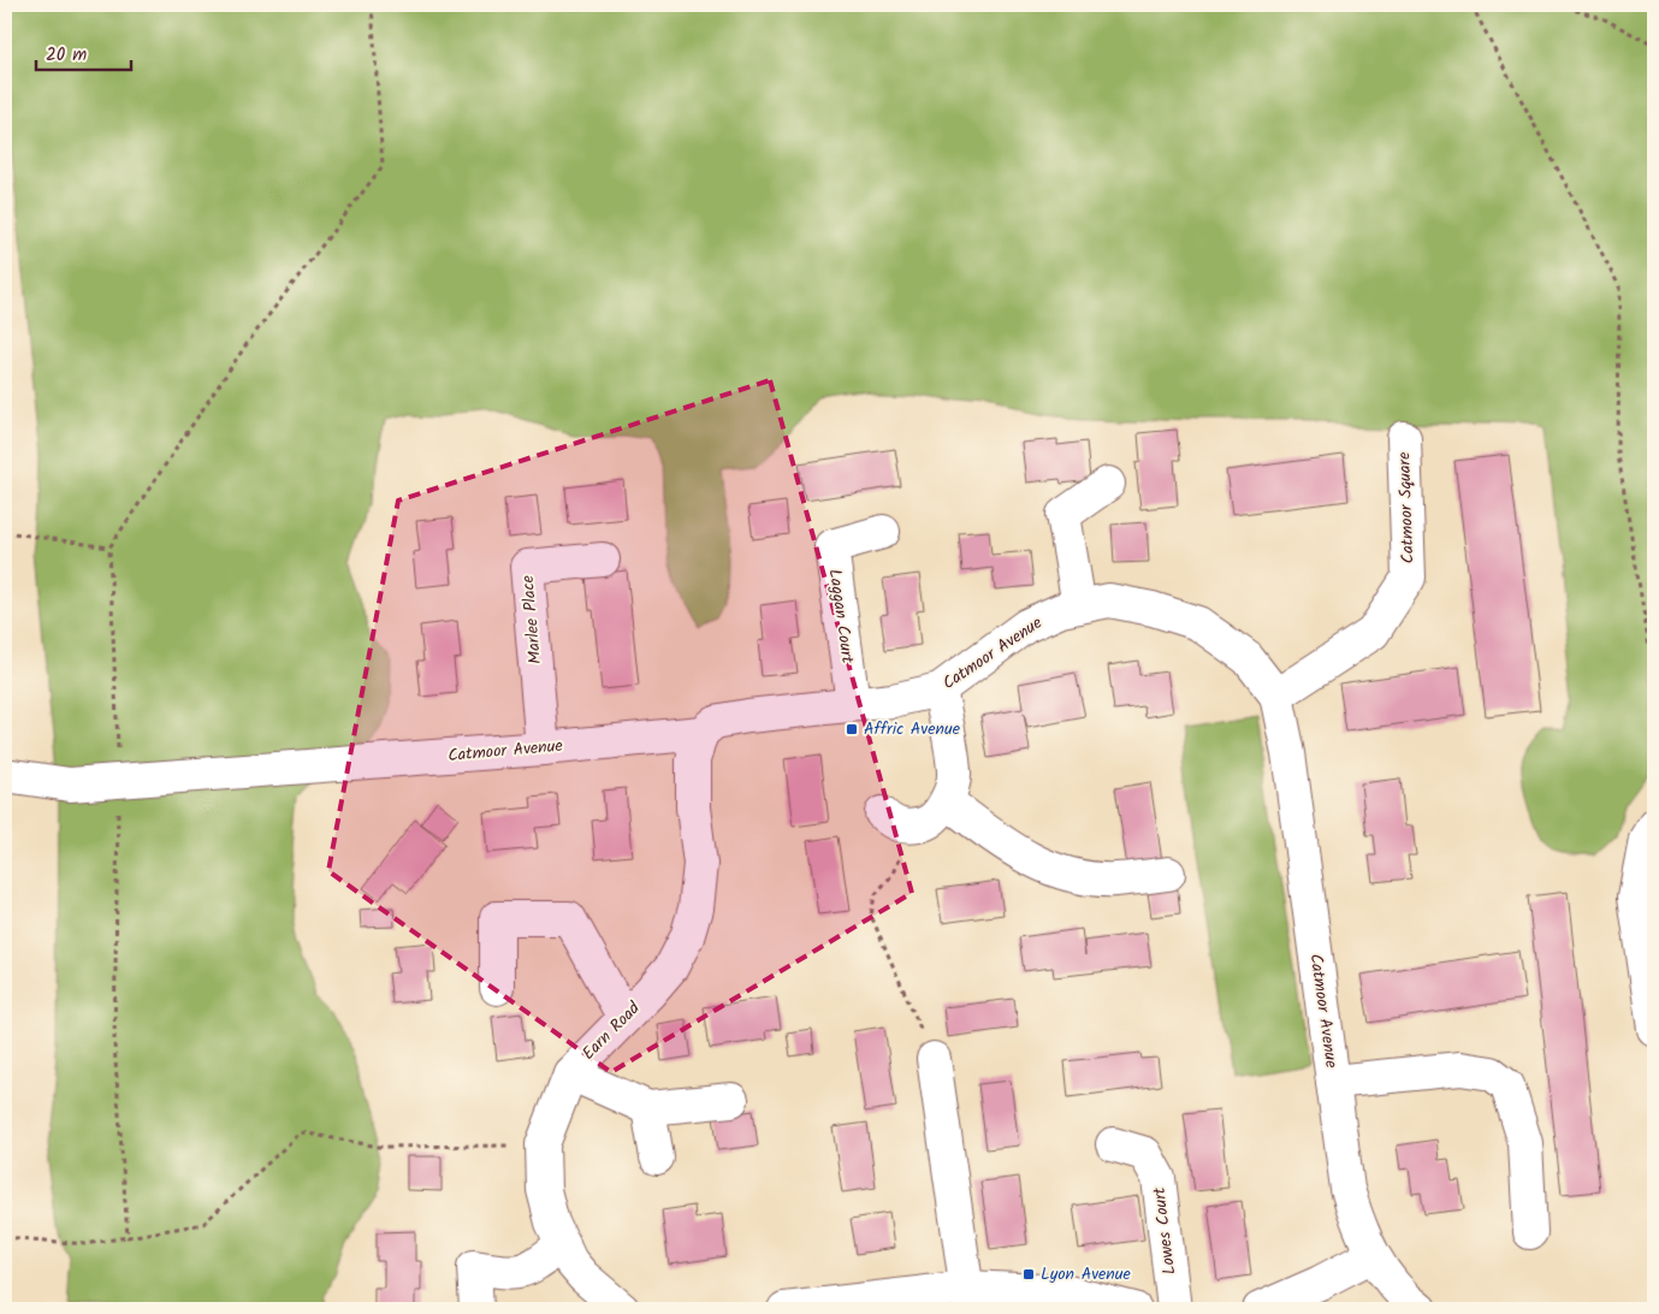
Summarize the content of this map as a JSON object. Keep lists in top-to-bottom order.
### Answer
{
  "streets": {
    "street": [
      "Catmoor Square",
      "Laggan Court",
      "Marlee Place",
      "Catmoor Avenue",
      "Earn Road",
      "Lowes Court"
    ]
  },
  "crossings": [
    ["Catmoor Square", "Catmoor Avenue"],
    ["Laggan Court", "Catmoor Avenue"],
    ["Marlee Place", "Catmoor Avenue"],
    ["Catmoor Avenue", "Earn Road"]
  ],
  "places": {
    "transit": ["Affric Avenue", "Lyon Avenue"]
  },
  "scale_bar": "20 m"
}
